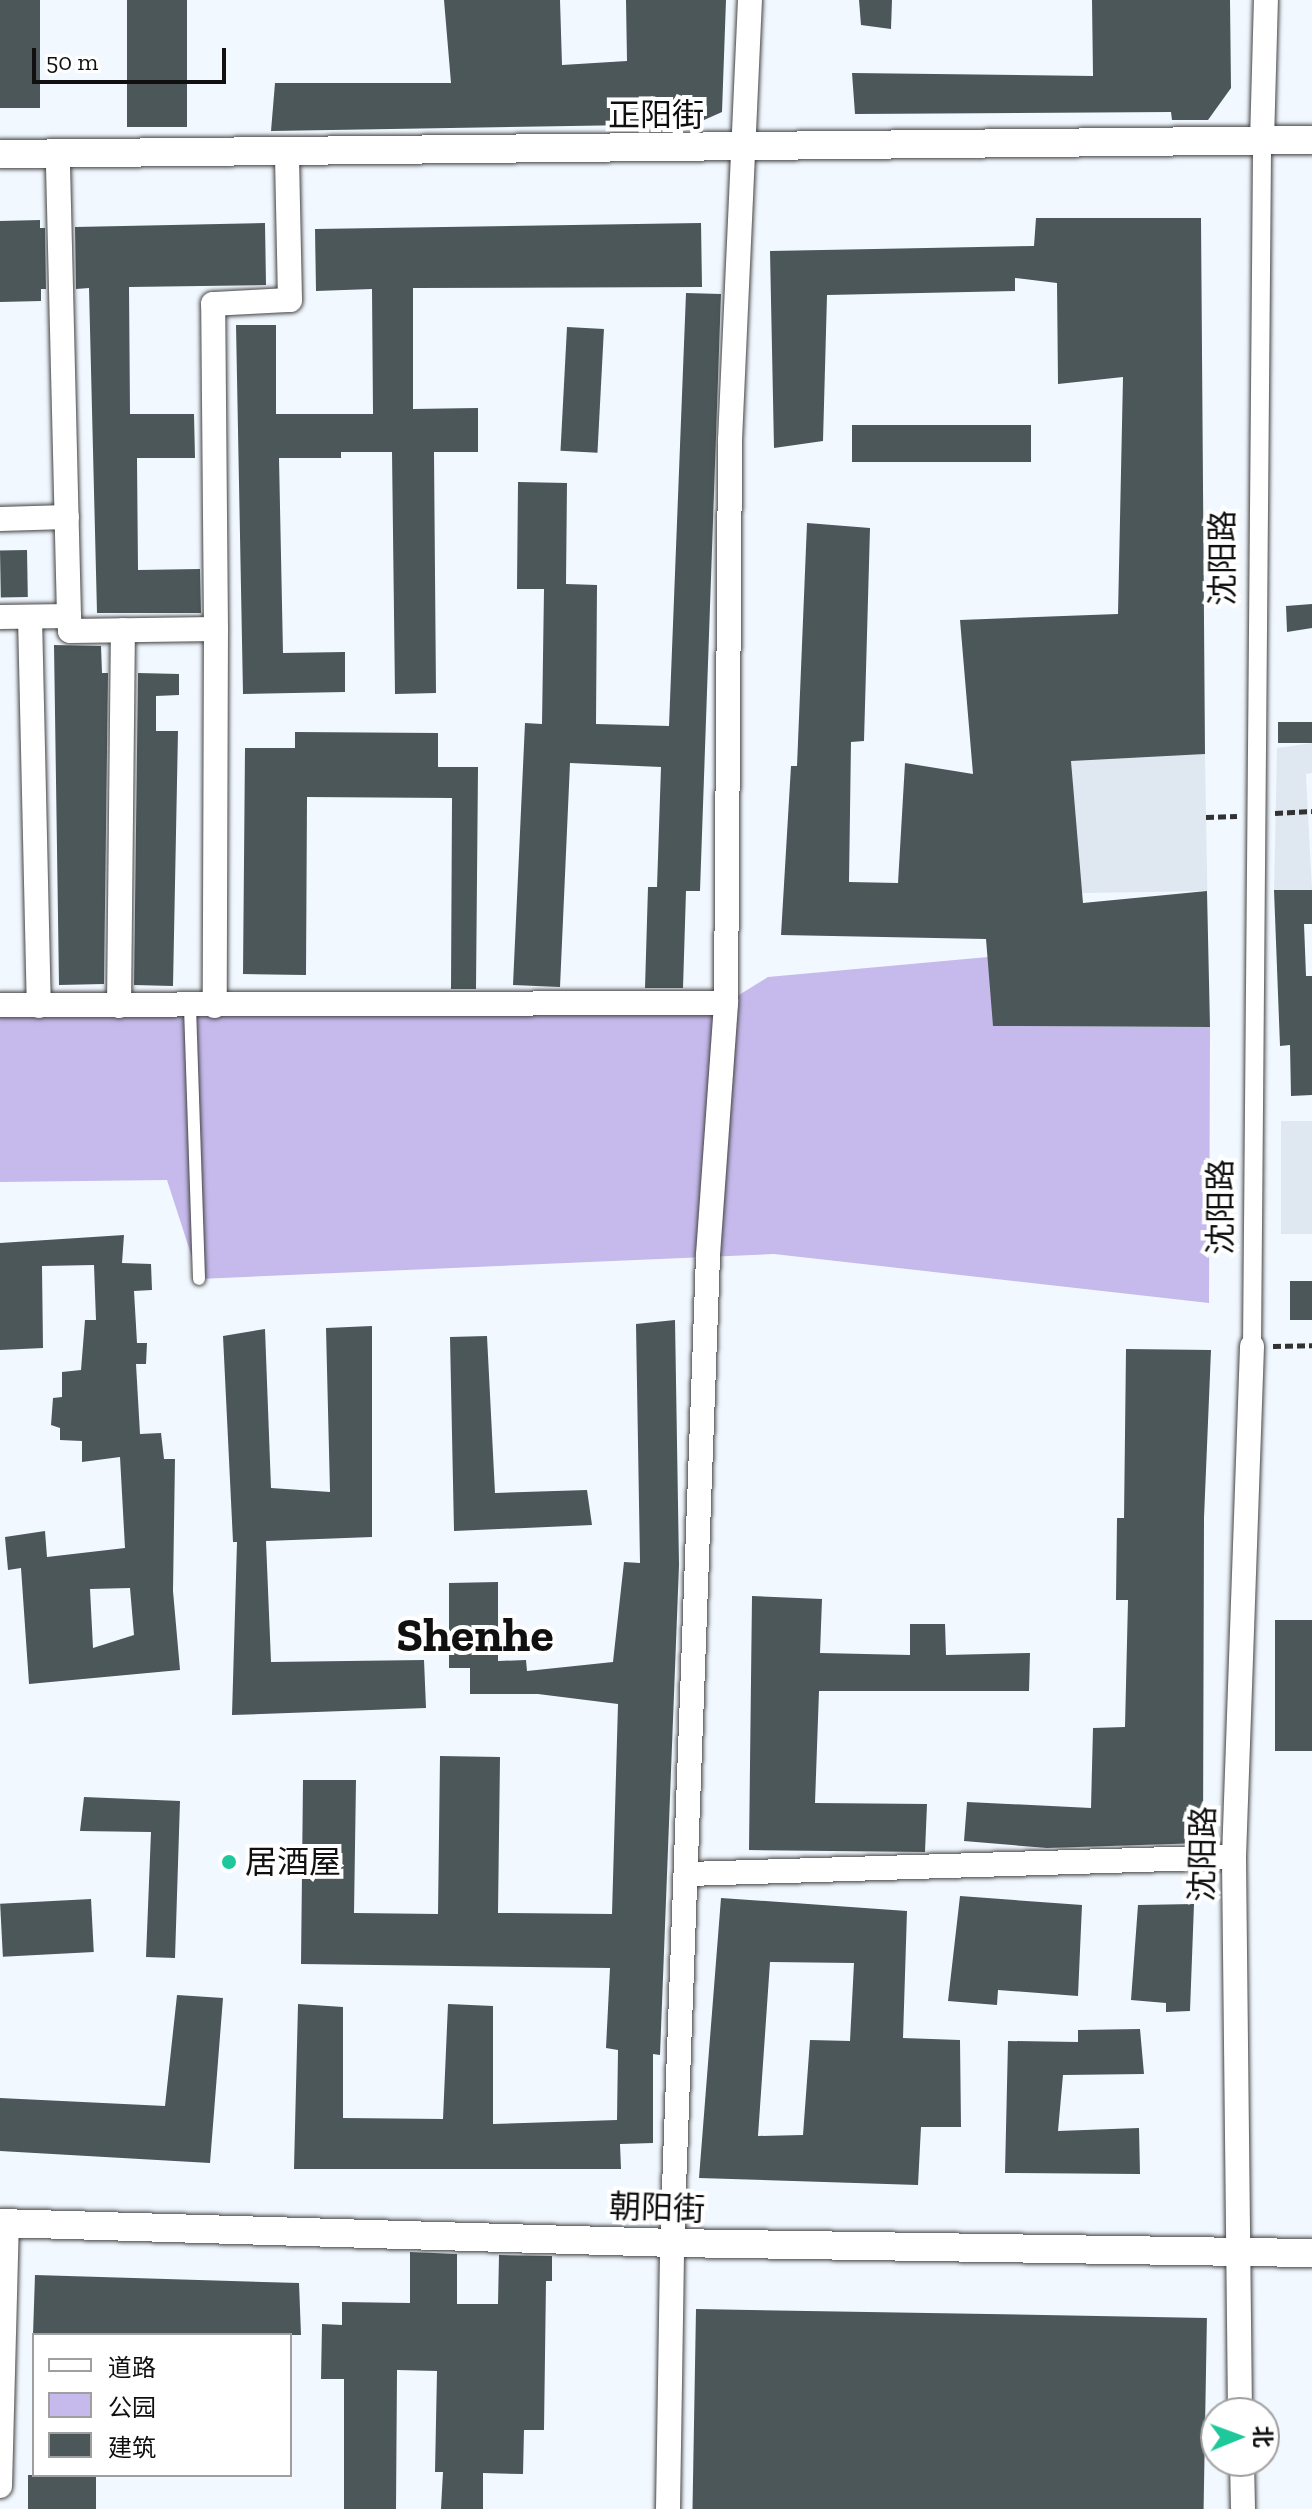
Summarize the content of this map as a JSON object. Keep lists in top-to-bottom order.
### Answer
{
  "streets": {
    "street": ["正阳街", "沈阳路", "朝阳街"]
  },
  "crossings": [
    ["正阳街", "沈阳路"],
    ["沈阳路", "朝阳街"]
  ],
  "districts": ["Shenhe"],
  "places": ["居酒屋"],
  "legend": ["道路", "公园", "建筑"],
  "scale_bar": "50 m",
  "north": "right"
}
